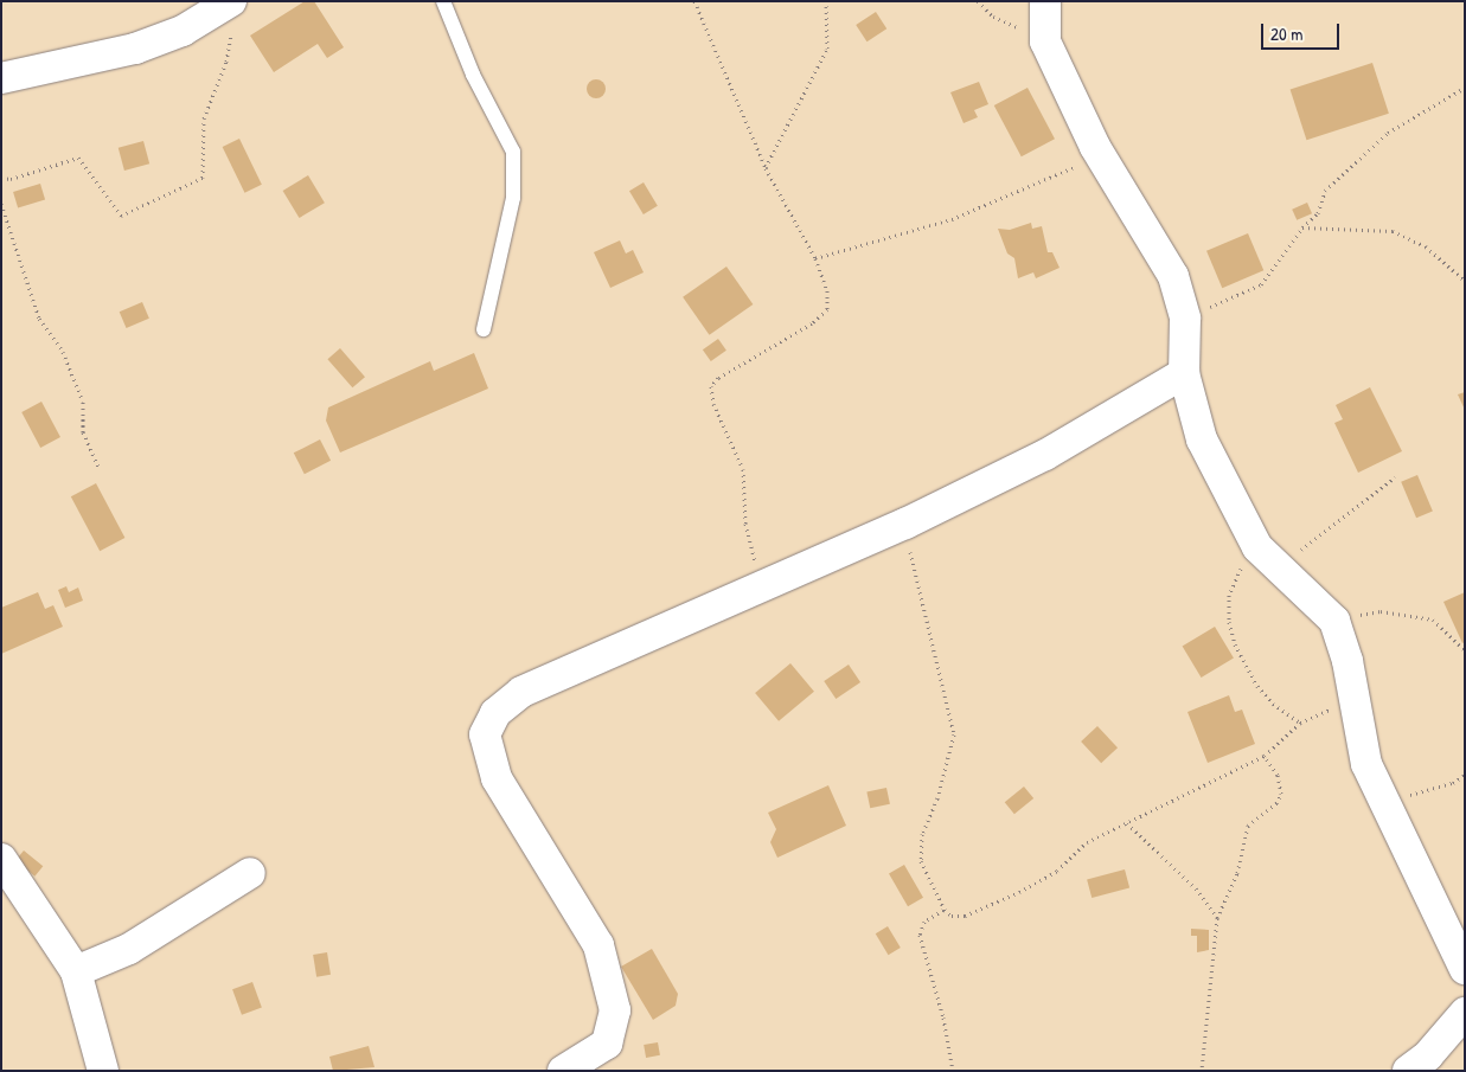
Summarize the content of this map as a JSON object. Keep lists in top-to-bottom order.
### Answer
{
  "scale_bar": "20 m"
}
